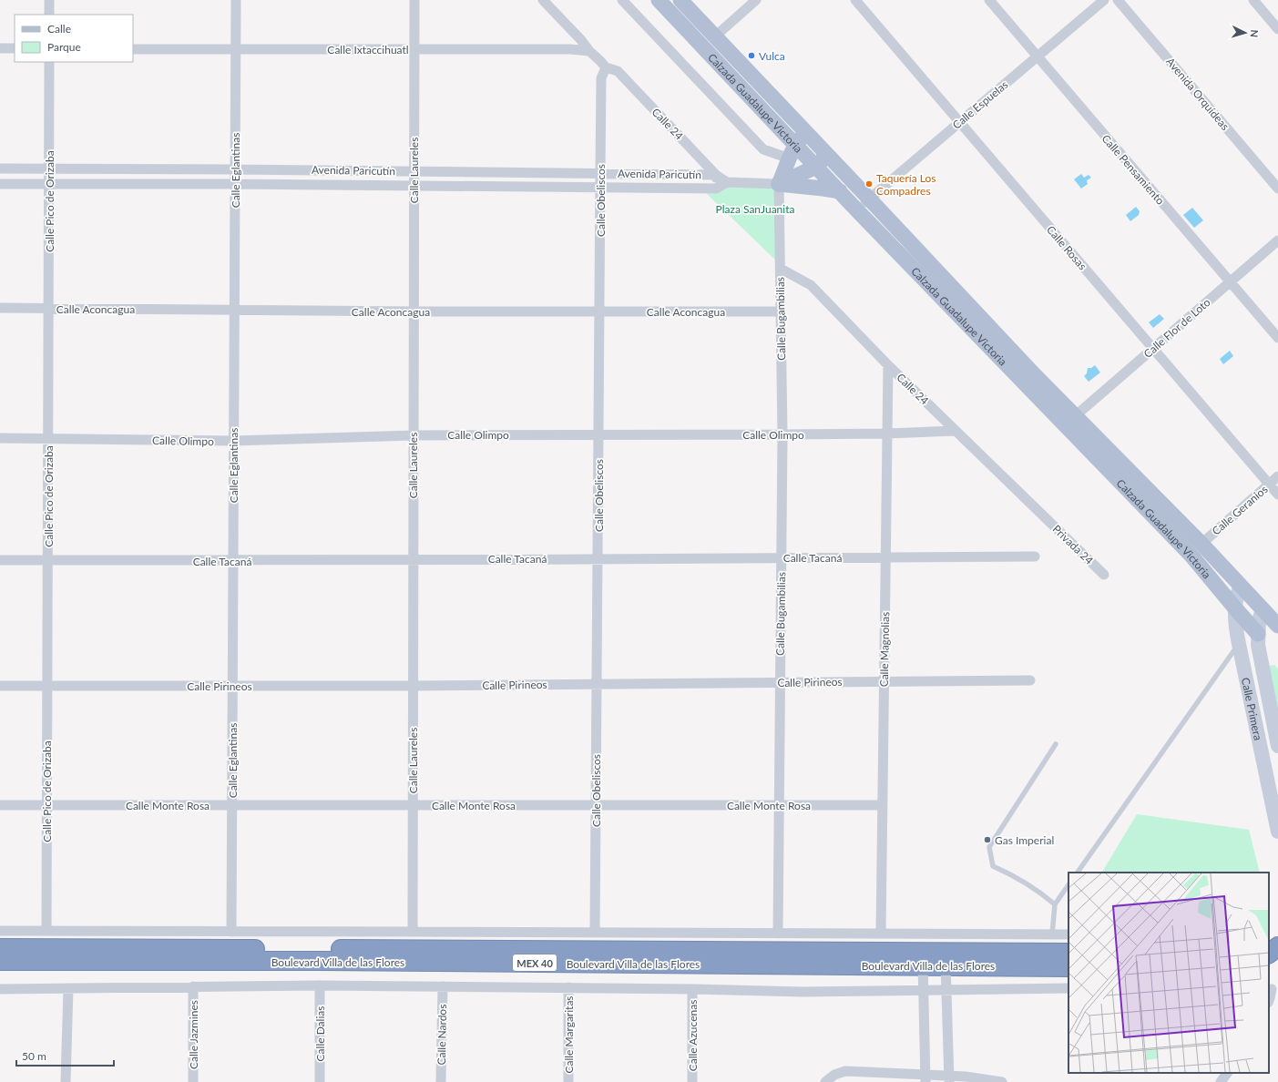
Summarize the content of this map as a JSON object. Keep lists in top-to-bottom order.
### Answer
{
  "streets": {
    "highway": ["Boulevard Villa de las Flores", "MEX 40"],
    "main road": ["Calzada Guadalupe Victoria", "Calle Primera"],
    "street": [
      "Calle Ixtaccihuatl",
      "Avenida Orquídeas",
      "Calle Espuelas",
      "Calle 24",
      "Calle Pensamiento",
      "Calle Eglantinas",
      "Avenida Paricutín",
      "Calle Laureles",
      "Calle Obeliscos",
      "Calle Pico de Orizaba",
      "Calle Rosas",
      "Calle Aconcagua",
      "Calle Bugambilias",
      "Calle Flor de Loto",
      "Calle Olimpo",
      "Calle Geranios",
      "Privada 24",
      "Calle Tacaná",
      "Calle Magnolias",
      "Calle Pirineos",
      "Calle Monte Rosa",
      "Calle Dalias",
      "Calle Jazmines",
      "Calle Nardos",
      "Calle Margaritas",
      "Calle Azucenas"
    ]
  },
  "crossings": [
    ["Calle Ixtaccihuatl", "Calle Eglantinas"],
    ["Calle Ixtaccihuatl", "Calle Laureles"],
    ["Calzada Guadalupe Victoria", "Calle Espuelas"],
    ["Calzada Guadalupe Victoria", "Calle Flor de Loto"],
    ["Calzada Guadalupe Victoria", "Calle Geranios"],
    ["Calzada Guadalupe Victoria", "Calle Primera"],
    ["Calle Espuelas", "Calle Pensamiento"],
    ["Calle Espuelas", "Calle Rosas"],
    ["Calle 24", "Avenida Paricutín"],
    ["Calle 24", "Calle Obeliscos"],
    ["Calle 24", "Calle Bugambilias"],
    ["Calle 24", "Calle Olimpo"],
    ["Calle 24", "Privada 24"],
    ["Calle 24", "Calle Magnolias"],
    ["Calle Pensamiento", "Calle Flor de Loto"],
    ["Calle Eglantinas", "Avenida Paricutín"],
    ["Calle Eglantinas", "Calle Aconcagua"],
    ["Calle Eglantinas", "Calle Olimpo"],
    ["Calle Eglantinas", "Calle Tacaná"],
    ["Calle Eglantinas", "Calle Pirineos"],
    ["Calle Eglantinas", "Calle Monte Rosa"],
    ["Avenida Paricutín", "Calle Laureles"],
    ["Avenida Paricutín", "Calle Obeliscos"],
    ["Avenida Paricutín", "Calle Pico de Orizaba"],
    ["Calle Laureles", "Calle Aconcagua"],
    ["Calle Laureles", "Calle Olimpo"],
    ["Calle Laureles", "Calle Tacaná"],
    ["Calle Laureles", "Calle Pirineos"],
    ["Calle Laureles", "Calle Monte Rosa"],
    ["Calle Obeliscos", "Calle Aconcagua"],
    ["Calle Obeliscos", "Calle Olimpo"],
    ["Calle Obeliscos", "Calle Tacaná"],
    ["Calle Obeliscos", "Calle Pirineos"],
    ["Calle Obeliscos", "Calle Monte Rosa"],
    ["Calle Pico de Orizaba", "Calle Aconcagua"],
    ["Calle Pico de Orizaba", "Calle Olimpo"],
    ["Calle Pico de Orizaba", "Calle Tacaná"],
    ["Calle Pico de Orizaba", "Calle Pirineos"],
    ["Calle Pico de Orizaba", "Calle Monte Rosa"],
    ["Calle Rosas", "Calle Flor de Loto"],
    ["Calle Rosas", "Calle Geranios"],
    ["Calle Aconcagua", "Calle Bugambilias"],
    ["Calle Bugambilias", "Calle Olimpo"],
    ["Calle Bugambilias", "Calle Tacaná"],
    ["Calle Bugambilias", "Calle Pirineos"],
    ["Calle Bugambilias", "Calle Monte Rosa"],
    ["Calle Olimpo", "Calle Magnolias"],
    ["Calle Tacaná", "Calle Magnolias"],
    ["Calle Magnolias", "Calle Pirineos"],
    ["Calle Magnolias", "Calle Monte Rosa"]
  ],
  "parks": ["Plaza SanJuanita"],
  "places": ["Vulca", "Taquería Los Compadres", "Gas Imperial"],
  "legend": ["Calle", "Parque"],
  "scale_bar": "50 m",
  "north": "right"
}
